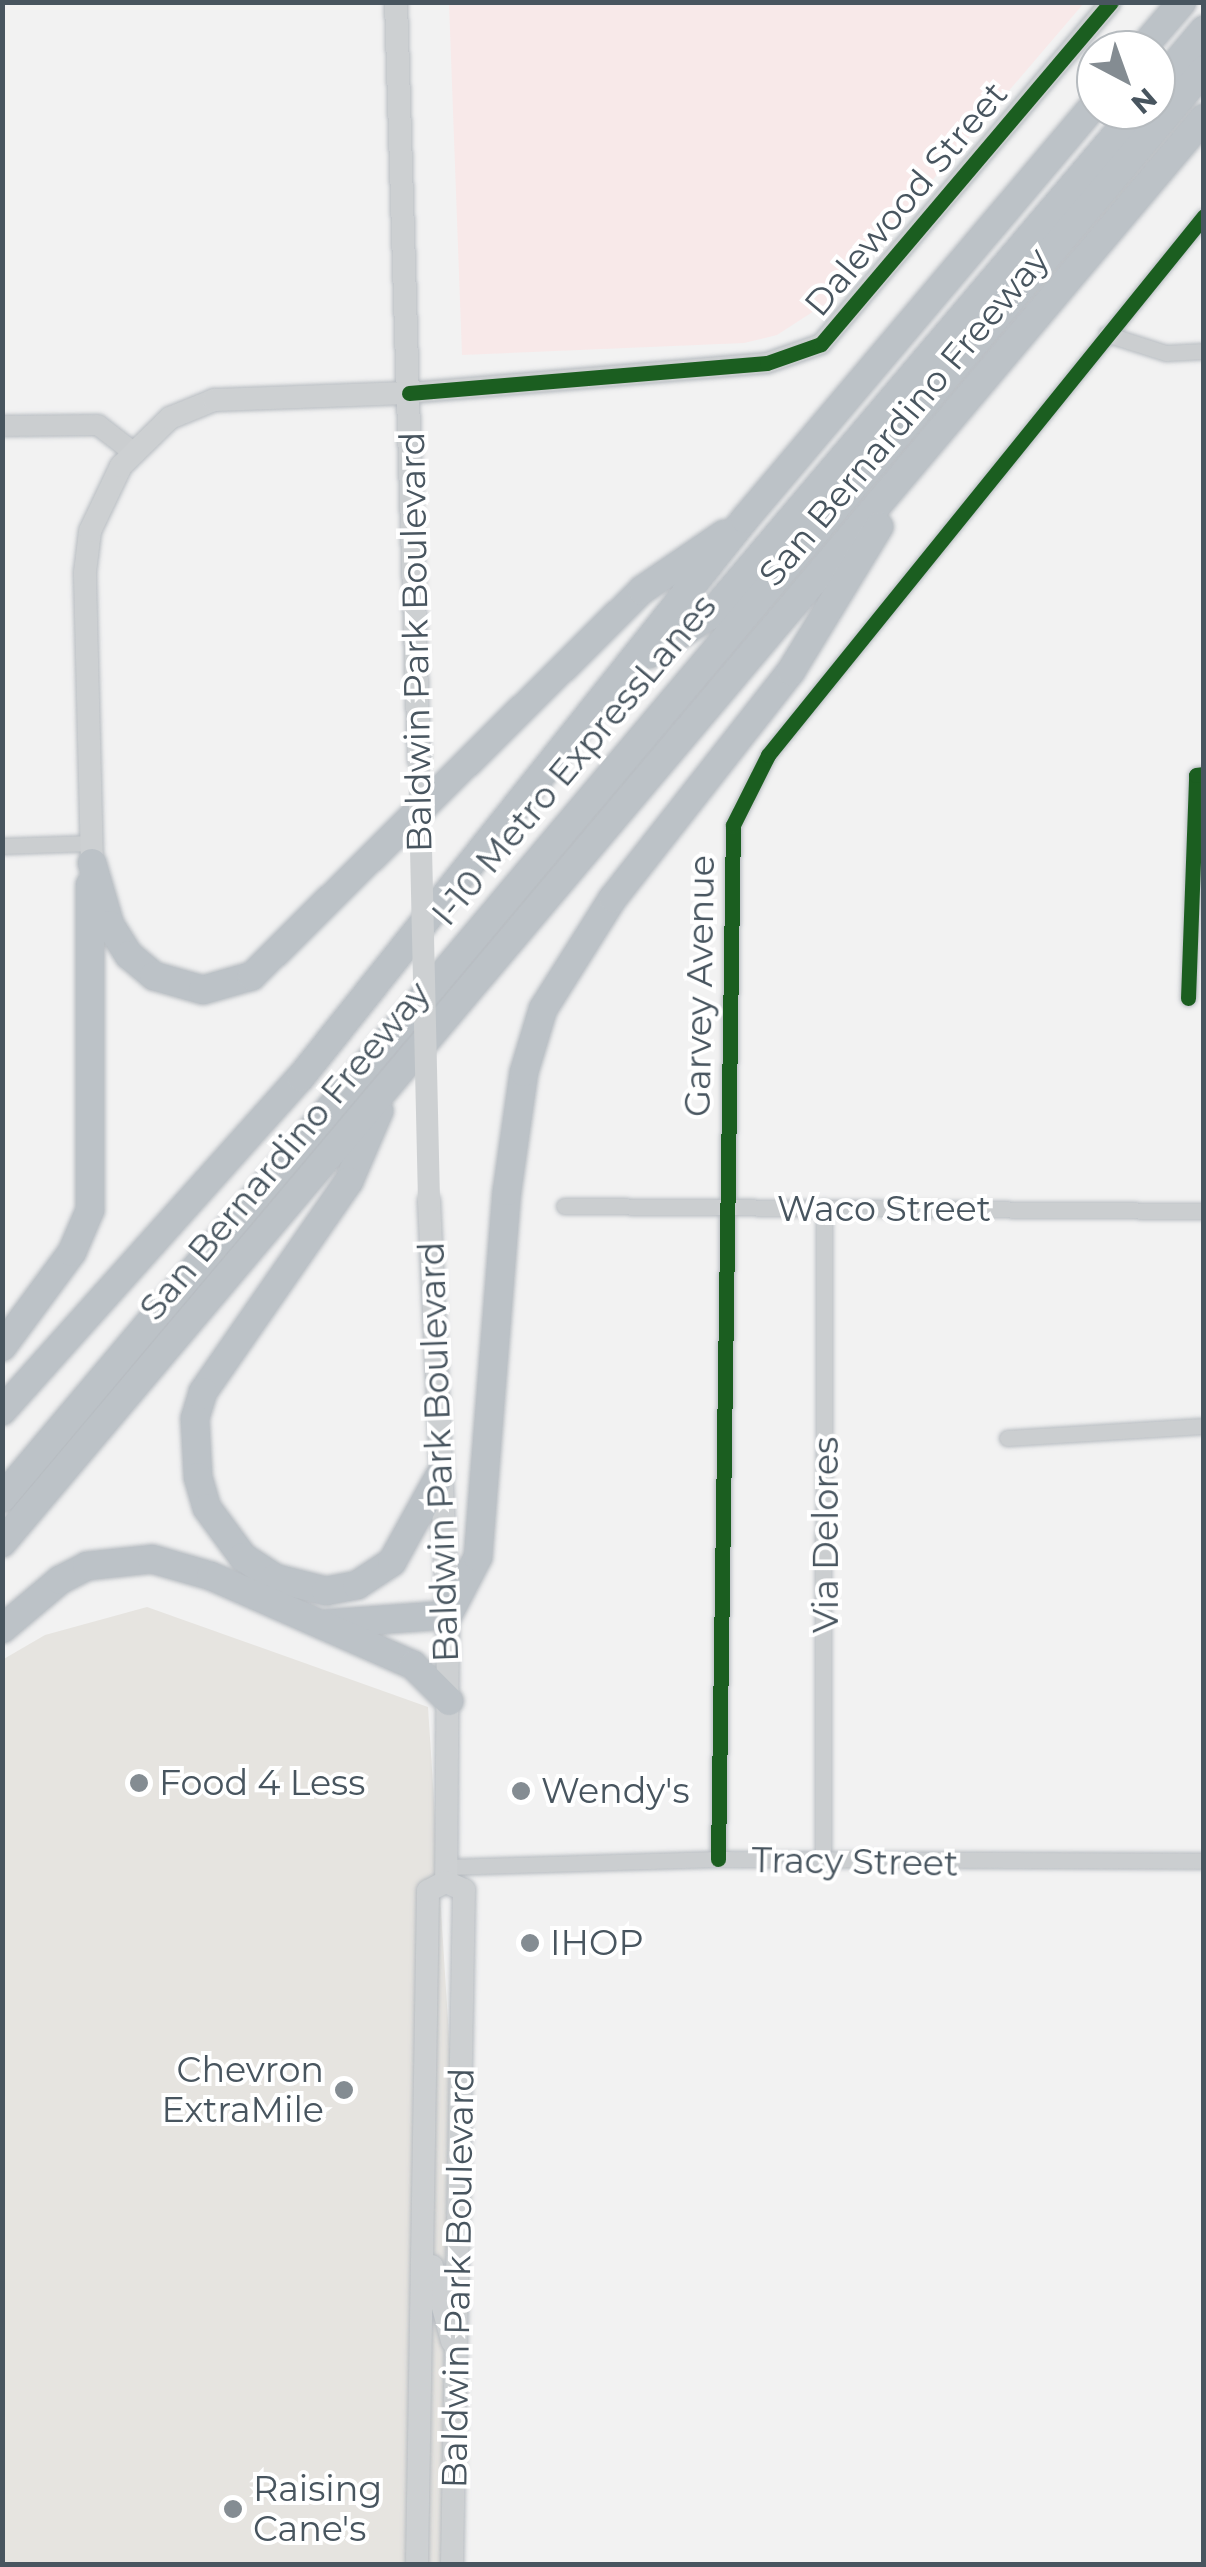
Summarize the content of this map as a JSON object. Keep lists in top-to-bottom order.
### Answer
{
  "streets": {
    "highway": ["San Bernardino Freeway", "I-10 Metro ExpressLanes"],
    "main road": ["Dalewood Street", "Baldwin Park Boulevard"],
    "street": [
      "Garvey Avenue",
      "Waco Street",
      "Via Delores",
      "Tracy Street"
    ]
  },
  "crossings": [
    ["Dalewood Street", "Baldwin Park Boulevard"],
    ["Baldwin Park Boulevard", "Tracy Street"],
    ["Garvey Avenue", "Waco Street"],
    ["Garvey Avenue", "Tracy Street"],
    ["Waco Street", "Via Delores"],
    ["Via Delores", "Tracy Street"]
  ],
  "places": [
    "Food 4 Less",
    "Wendy's",
    "IHOP",
    "Chevron ExtraMile",
    "Raising Cane's"
  ],
  "north": "bottom right"
}
